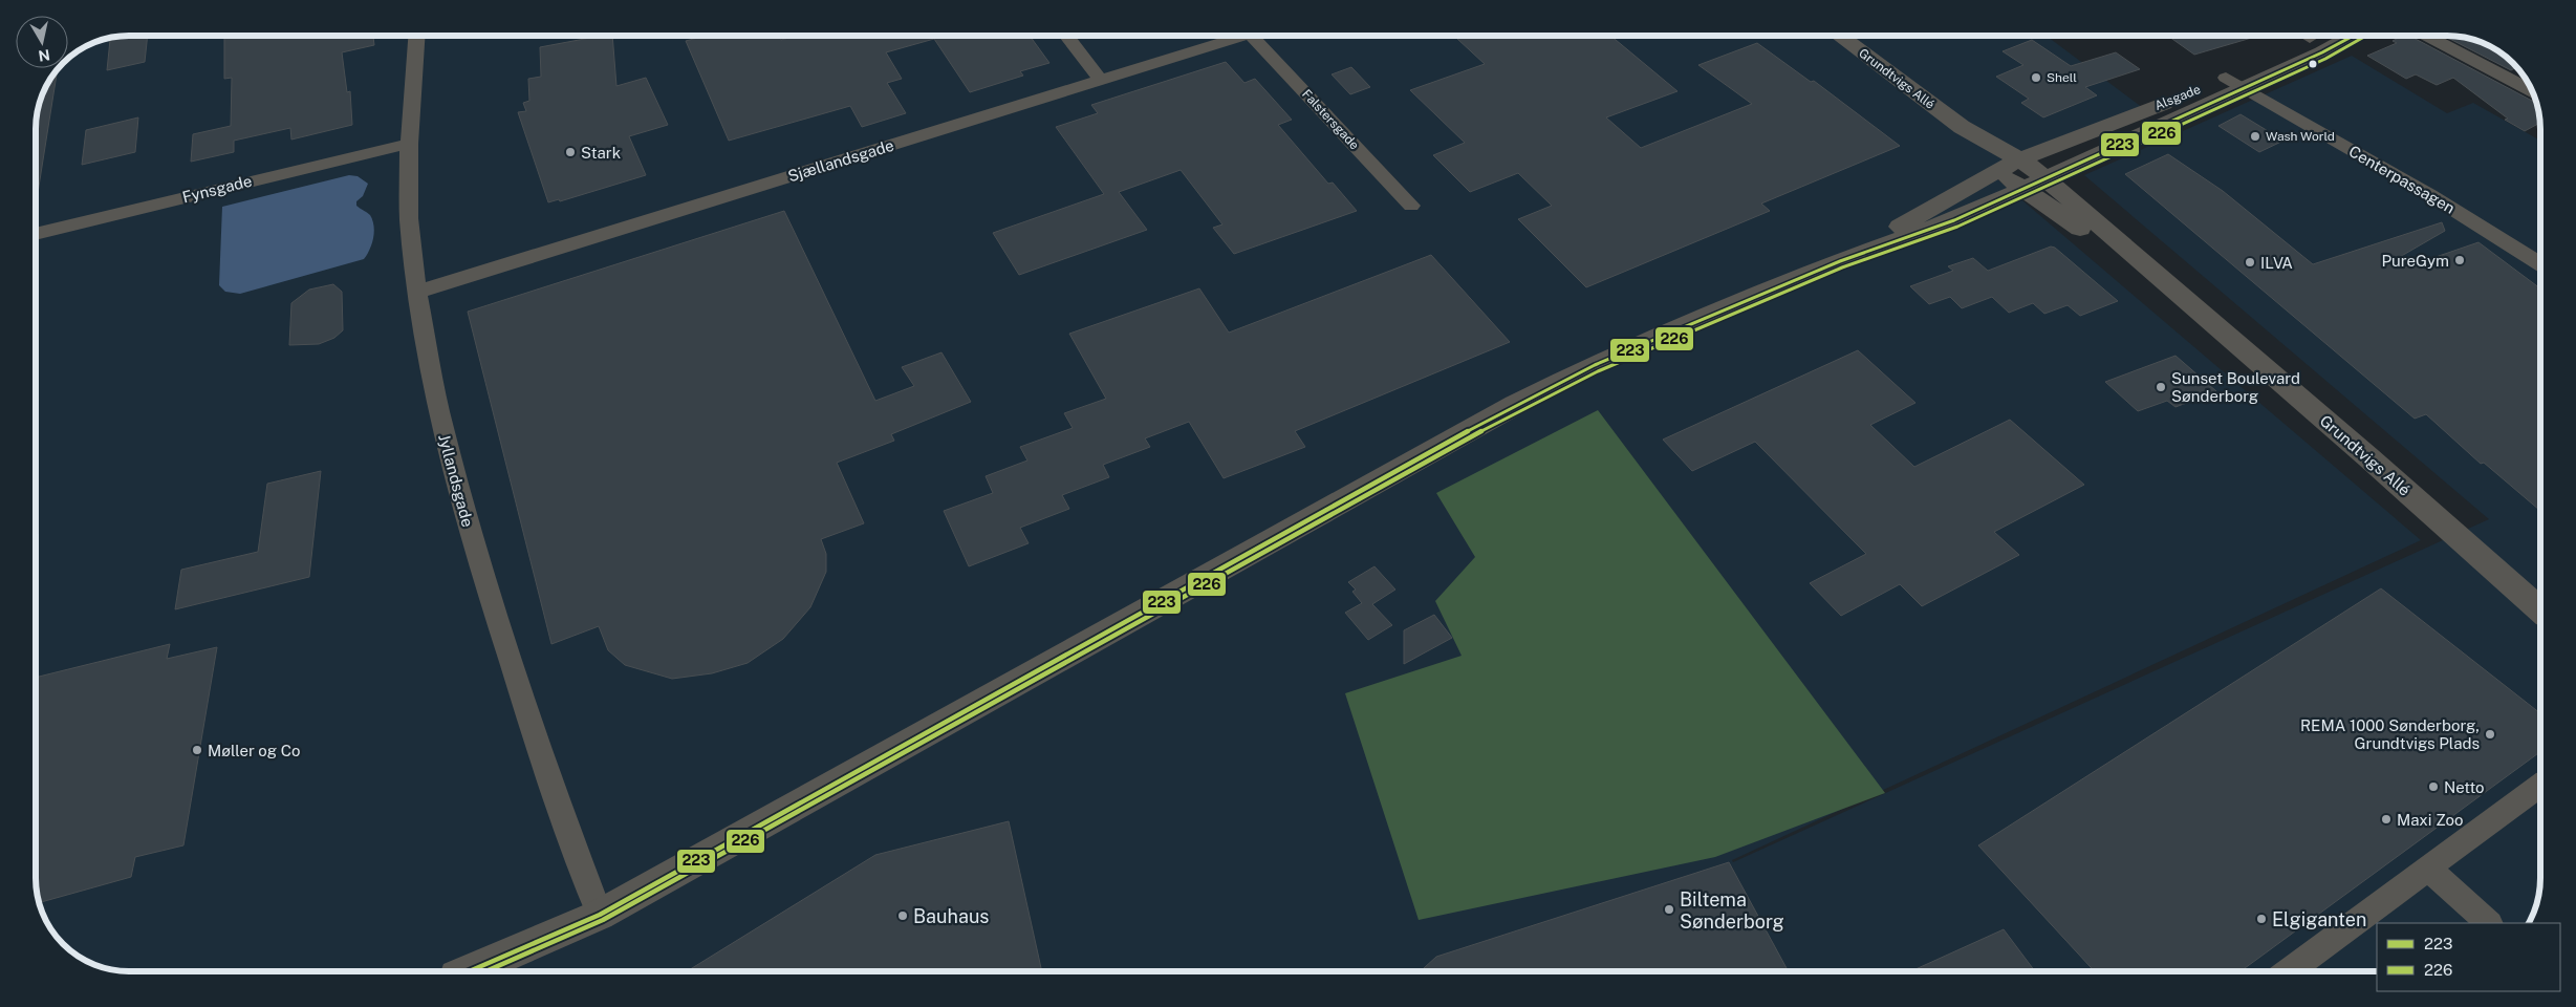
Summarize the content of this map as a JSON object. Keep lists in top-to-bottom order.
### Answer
{
  "streets": {
    "street": [
      "Grundtvigs Allé",
      "Alsgade",
      "Falstersgade",
      "Sjællandsgade",
      "Centerpassagen",
      "Fynsgade",
      "Jyllandsgade"
    ]
  },
  "crossings": [
    ["Grundtvigs Allé", "Alsgade"],
    ["Alsgade", "Centerpassagen"],
    ["Sjællandsgade", "Jyllandsgade"],
    ["Fynsgade", "Jyllandsgade"]
  ],
  "places": [
    "Shell",
    "Wash World",
    "Stark",
    "PureGym",
    "ILVA",
    "Sunset Boulevard Sønderborg",
    "REMA 1000 Sønderborg, Grundtvigs Plads",
    "Møller og Co",
    "Netto",
    "Maxi Zoo",
    "Biltema Sønderborg",
    "Bauhaus",
    "Elgiganten"
  ],
  "lines": ["transit line 223", "transit line 226"],
  "legend": ["223", "226"],
  "north": "bottom"
}
